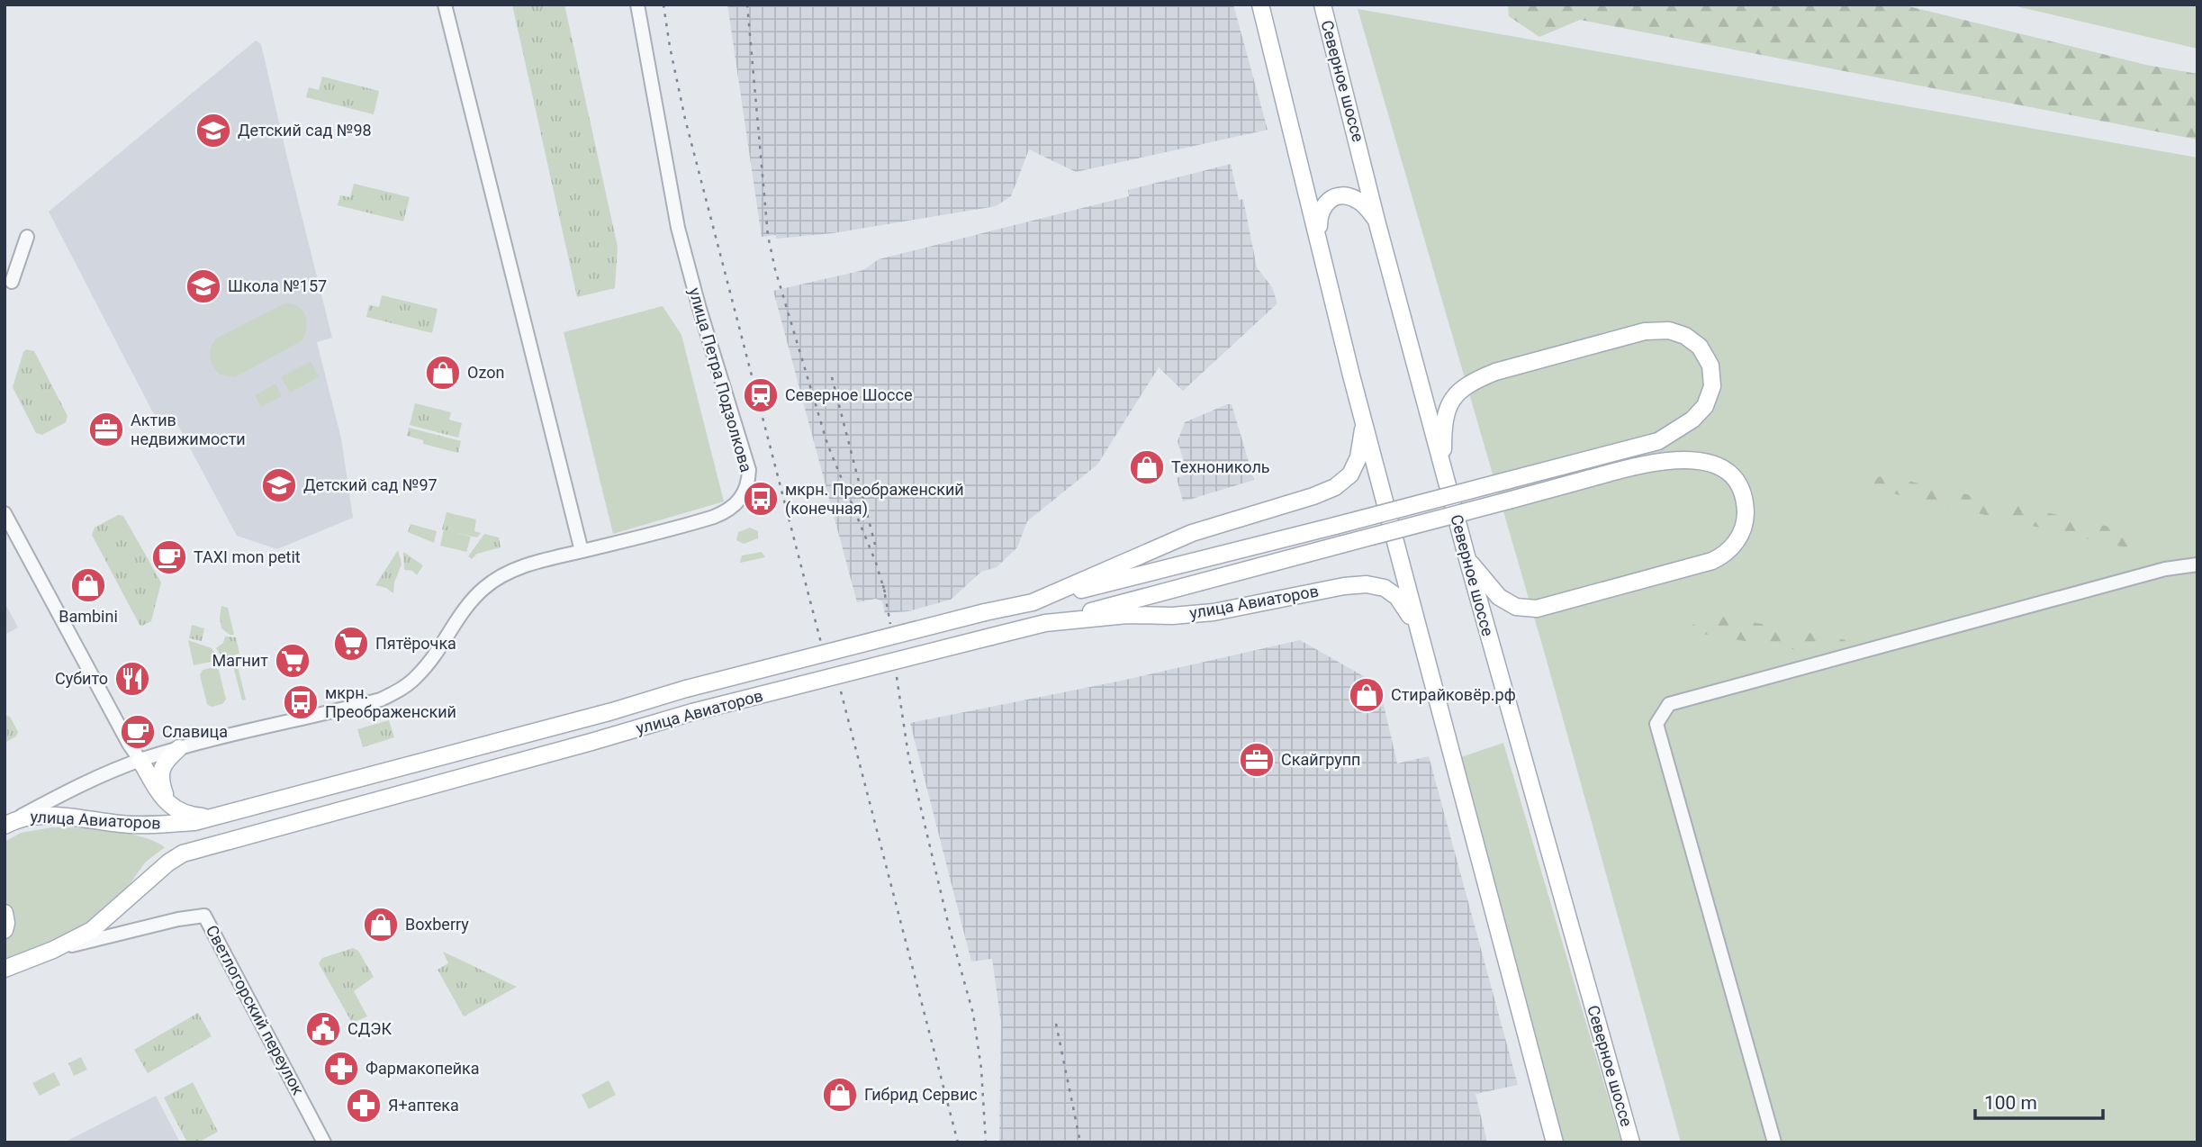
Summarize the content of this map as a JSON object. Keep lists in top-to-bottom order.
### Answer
{
  "streets": {
    "main road": ["Северное шоссе", "улица Авиаторов"],
    "street": ["улица Петра Подзолкова", "Светлогорский переулок"]
  },
  "crossings": [
    ["улица Петра Подзолкова", "улица Авиаторов"],
    ["улица Авиаторов", "Светлогорский переулок"]
  ],
  "places": {
    "school or university": ["Детский сад №98", "Школа №157", "Детский сад №97"],
    "shop": [
      "Ozon",
      "Технониколь",
      "Bambini",
      "Стирайковёр.рф",
      "Boxberry",
      "Гибрид Сервис"
    ],
    "station": ["Северное Шоссе"],
    "office": ["Актив недвижимости", "Скайгрупп"],
    "bus stop": ["мкрн. Преображенский (конечная)", "мкрн. Преображенский"],
    "cafe": ["TAXI mon petit", "Славица"],
    "supermarket": ["Пятёрочка", "Магнит"],
    "restaurant": ["Субито"],
    "public building": ["СДЭК"],
    "pharmacy": ["Фармакопейка", "Я+аптека"]
  },
  "scale_bar": "100 m"
}
